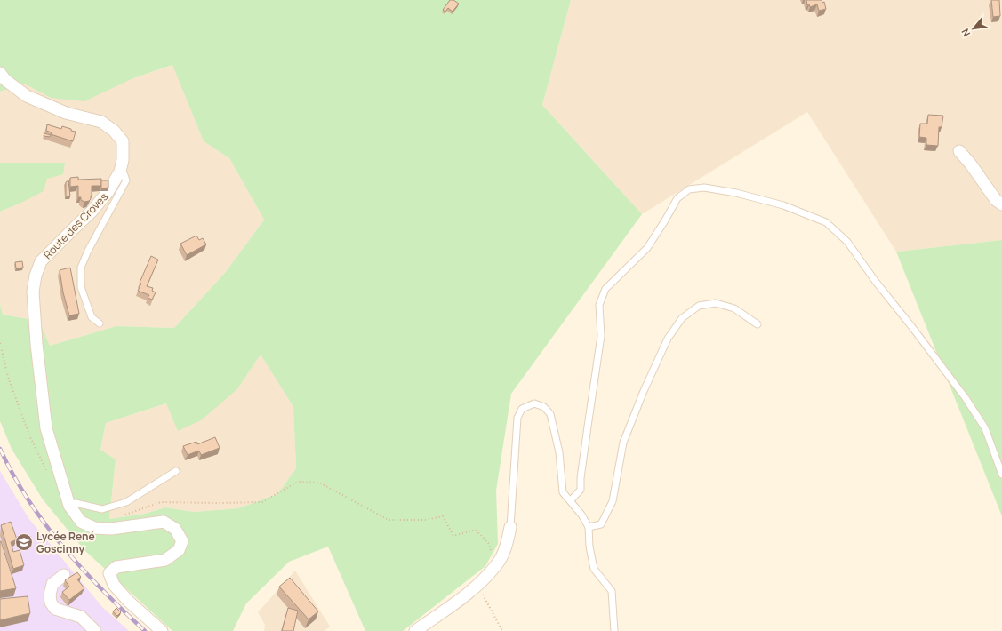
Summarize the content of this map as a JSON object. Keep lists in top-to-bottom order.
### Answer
{
  "streets": {
    "street": ["Route des Croves"]
  },
  "places": {
    "school or university": ["Lycée René Goscinny"]
  },
  "north": "bottom left"
}
